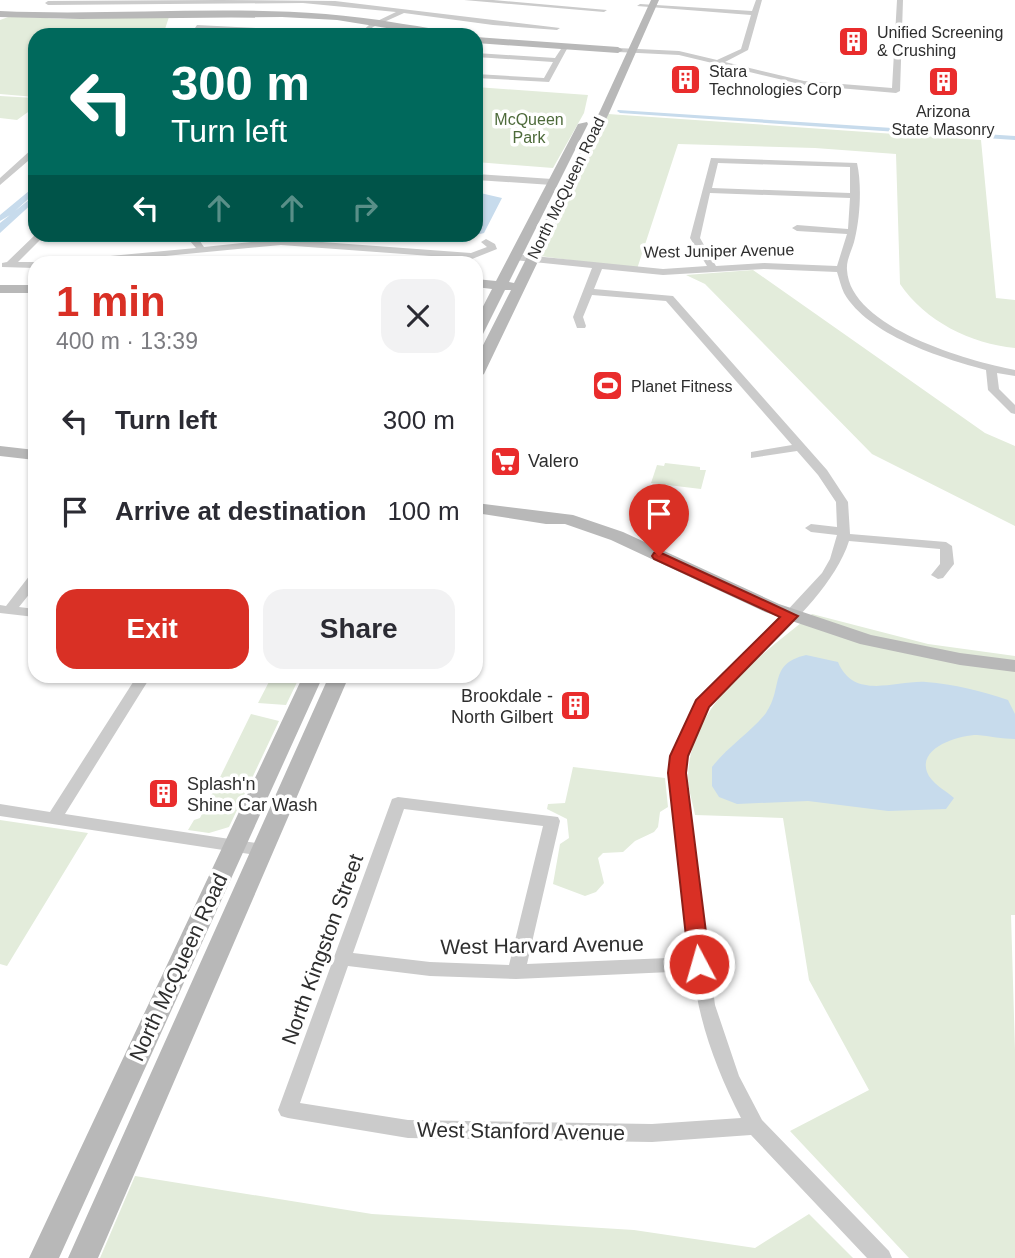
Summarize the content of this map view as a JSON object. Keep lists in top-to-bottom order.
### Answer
{
  "streets": {
    "main road": ["North McQueen Road"],
    "street": [
      "West Juniper Avenue",
      "West Harvard Avenue",
      "North Kingston Street",
      "West Stanford Avenue"
    ]
  },
  "crossings": [
    ["North McQueen Road", "West Juniper Avenue"],
    ["West Harvard Avenue", "North Kingston Street"],
    ["North Kingston Street", "West Stanford Avenue"]
  ],
  "parks": ["McQueen Park"],
  "places": {
    "building": [
      "Unified Screening & Crushing",
      "Stara Technologies Corp",
      "Arizona State Masonry",
      "Brookdale - North Gilbert",
      "Splash'n Shine Car Wash"
    ],
    "sports": ["Planet Fitness"],
    "supermarket": ["Valero"]
  },
  "page": {
    "turn": ["300 m", "Turn left"],
    "heading": ["1 min", "400 m · 13:39"],
    "list": [
      {
        "name": "Turn left",
        "value": "300 m"
      },
      {
        "name": "Arrive at destination",
        "value": "100 m"
      }
    ],
    "buttons": ["Exit", "Share"]
  }
}
